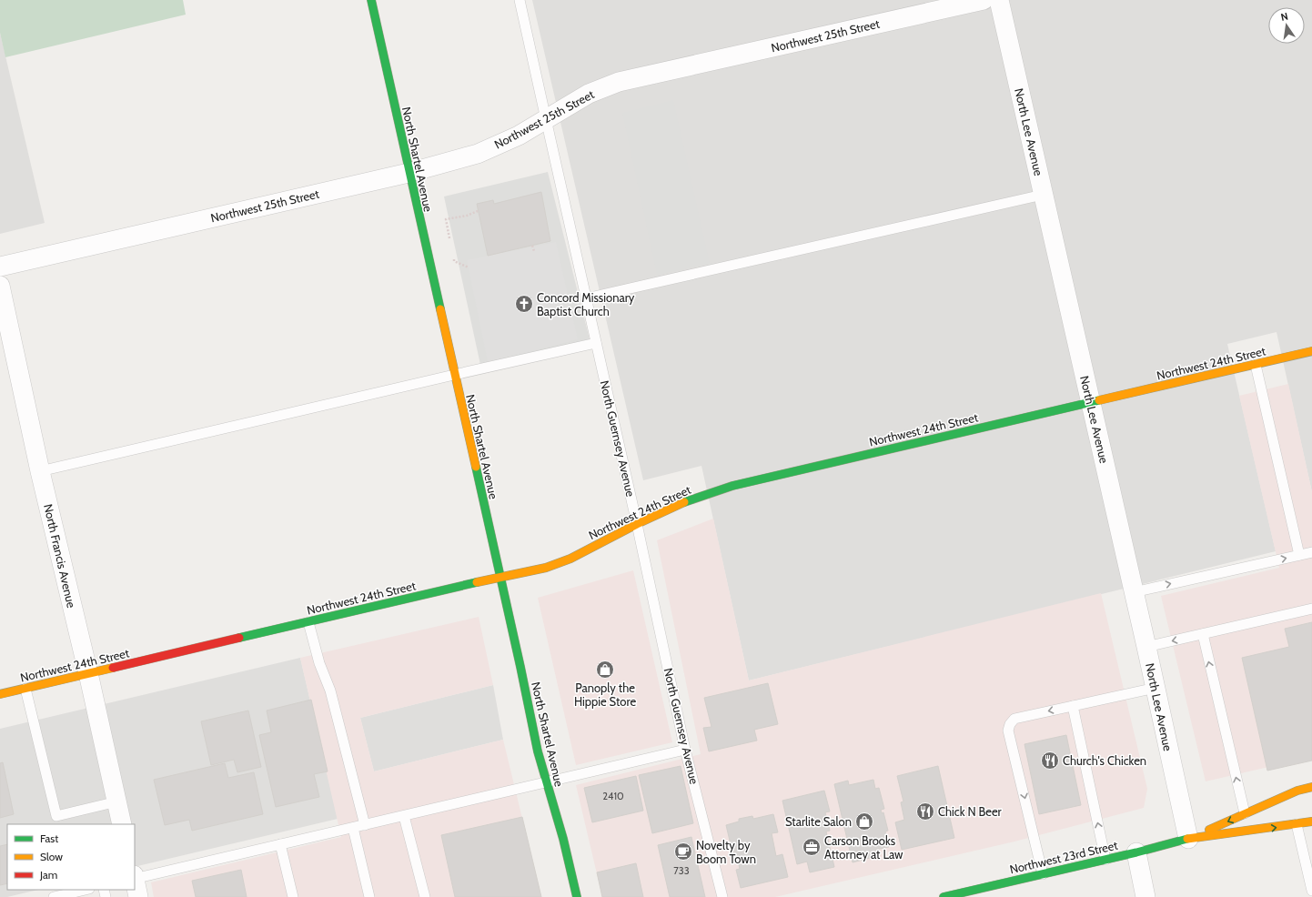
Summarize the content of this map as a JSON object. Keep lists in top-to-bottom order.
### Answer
{
  "streets": {
    "street": [
      "Northwest 25th Street",
      "North Lee Avenue",
      "North Shartel Avenue",
      "Northwest 24th Street",
      "North Francis Avenue",
      "Northwest 23rd Street"
    ],
    "lane": ["North Guernsey Avenue"]
  },
  "crossings": [
    ["Northwest 25th Street", "North Shartel Avenue"],
    ["Northwest 25th Street", "North Guernsey Avenue"],
    ["North Lee Avenue", "Northwest 24th Street"],
    ["North Lee Avenue", "Northwest 23rd Street"],
    ["North Shartel Avenue", "Northwest 24th Street"],
    ["Northwest 24th Street", "North Guernsey Avenue"],
    ["Northwest 24th Street", "North Francis Avenue"]
  ],
  "places": {
    "church": ["Concord Missionary Baptist Church"],
    "shop": ["Panoply the Hippie Store", "Starlite Salon"],
    "restaurant": ["Church's Chicken", "Chick N Beer"],
    "office": ["Carson Brooks Attorney at Law"],
    "cafe": ["Novelty by Boom Town"]
  },
  "house_numbers": ["2410", "733"],
  "legend": ["Fast", "Slow", "Jam"],
  "north": "top"
}
